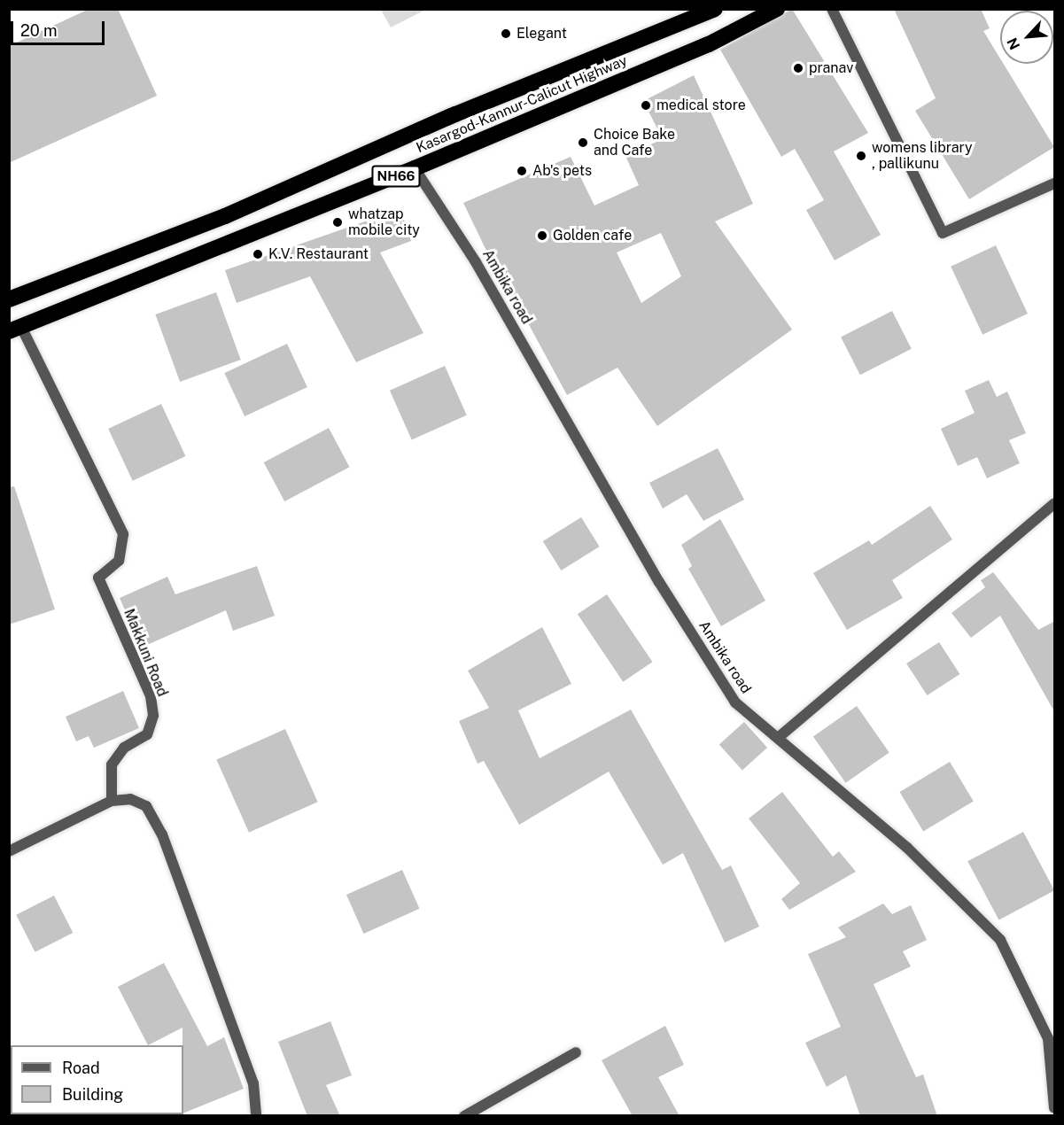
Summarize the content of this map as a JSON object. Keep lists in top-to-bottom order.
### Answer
{
  "streets": {
    "highway": ["Kasargod-Kannur-Calicut Highway", "NH66"],
    "street": ["Ambika road", "Makkuni Road"]
  },
  "crossings": [
    ["Kasargod-Kannur-Calicut Highway", "Ambika road"],
    ["Kasargod-Kannur-Calicut Highway", "Makkuni Road"]
  ],
  "places": [
    "Elegant",
    "pranav",
    "medical store",
    "Choice Bake and Cafe",
    "womens library , pallikunu",
    "Ab's pets",
    "whatzap mobile city",
    "Golden cafe",
    "K.V. Restaurant"
  ],
  "legend": ["Road", "Building"],
  "scale_bar": "20 m",
  "north": "bottom left"
}
